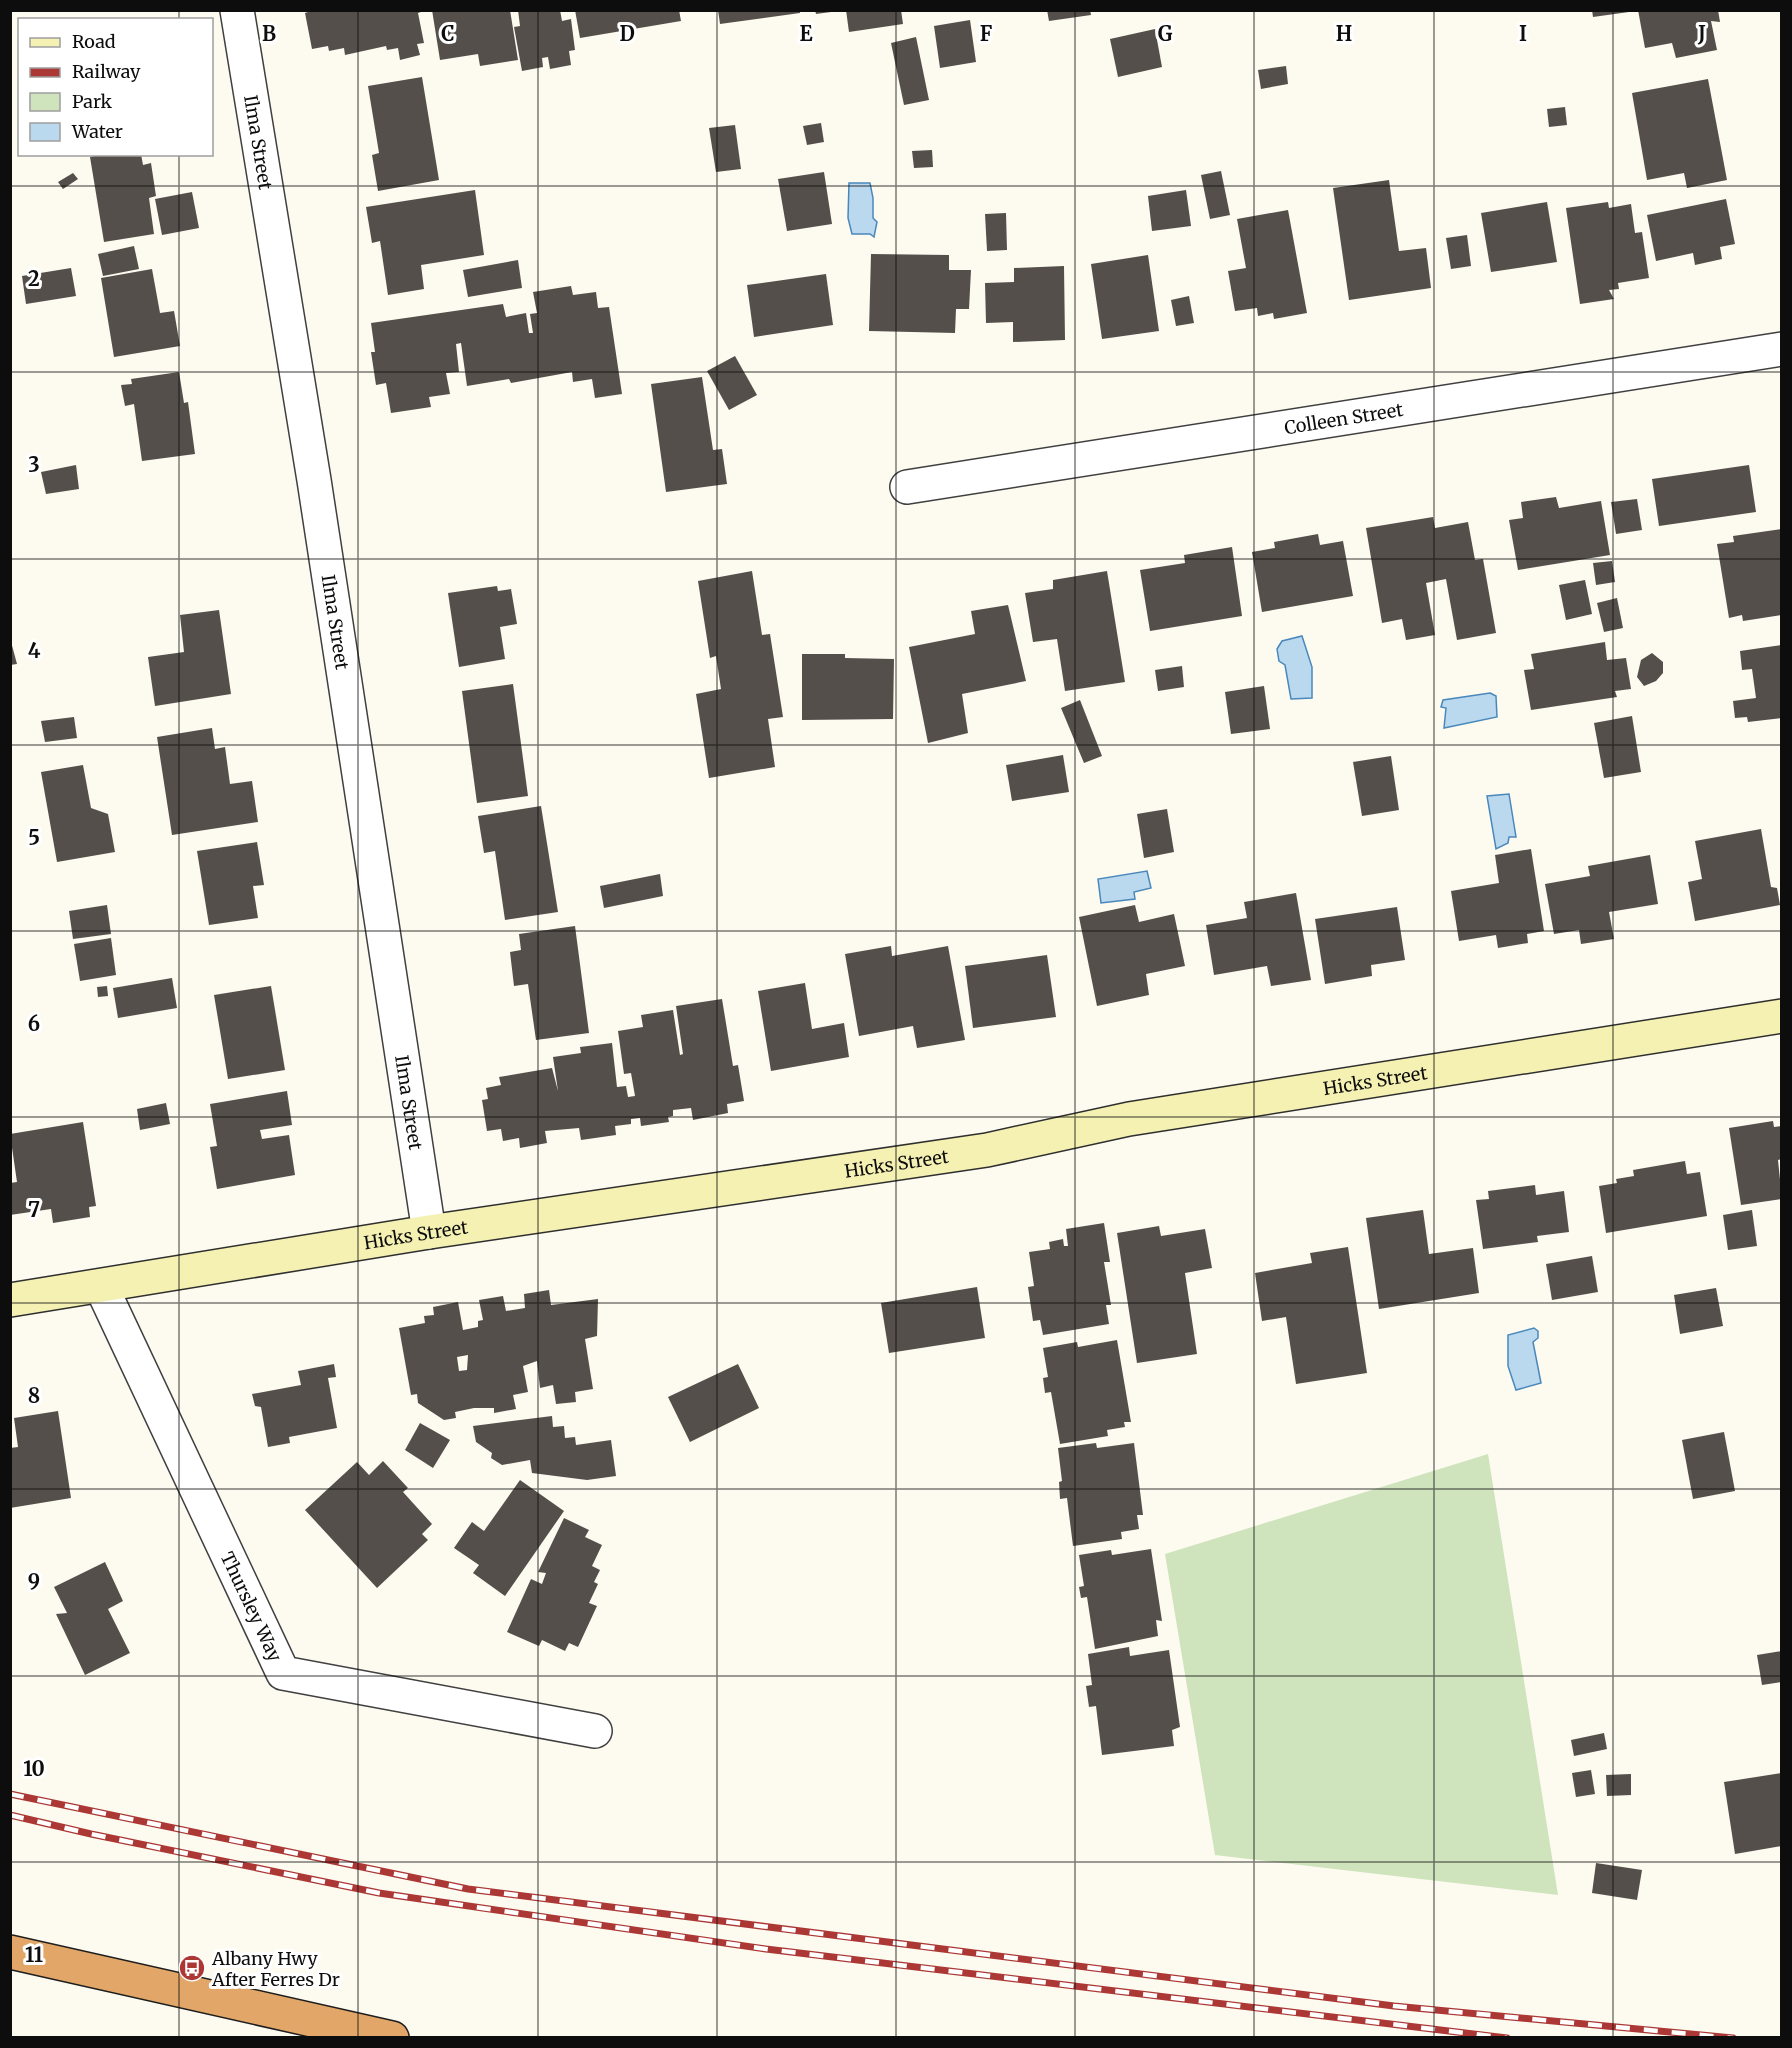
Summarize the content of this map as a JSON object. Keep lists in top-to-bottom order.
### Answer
{
  "streets": {
    "street": [
      "Ilma Street",
      "Colleen Street",
      "Hicks Street",
      "Thursley Way"
    ]
  },
  "crossings": [
    ["Ilma Street", "Hicks Street"],
    ["Hicks Street", "Thursley Way"]
  ],
  "places": {
    "bus stop": ["Albany Hwy After Ferres Dr"]
  },
  "legend": [
    "Road",
    "Railway",
    "Park",
    "Water"
  ],
  "grid": {
    "columns": [
      "B",
      "C",
      "D",
      "E",
      "F",
      "G",
      "H",
      "I",
      "J"
    ],
    "rows": [
      "2",
      "3",
      "4",
      "5",
      "6",
      "7",
      "8",
      "9",
      "10",
      "11"
    ]
  }
}
